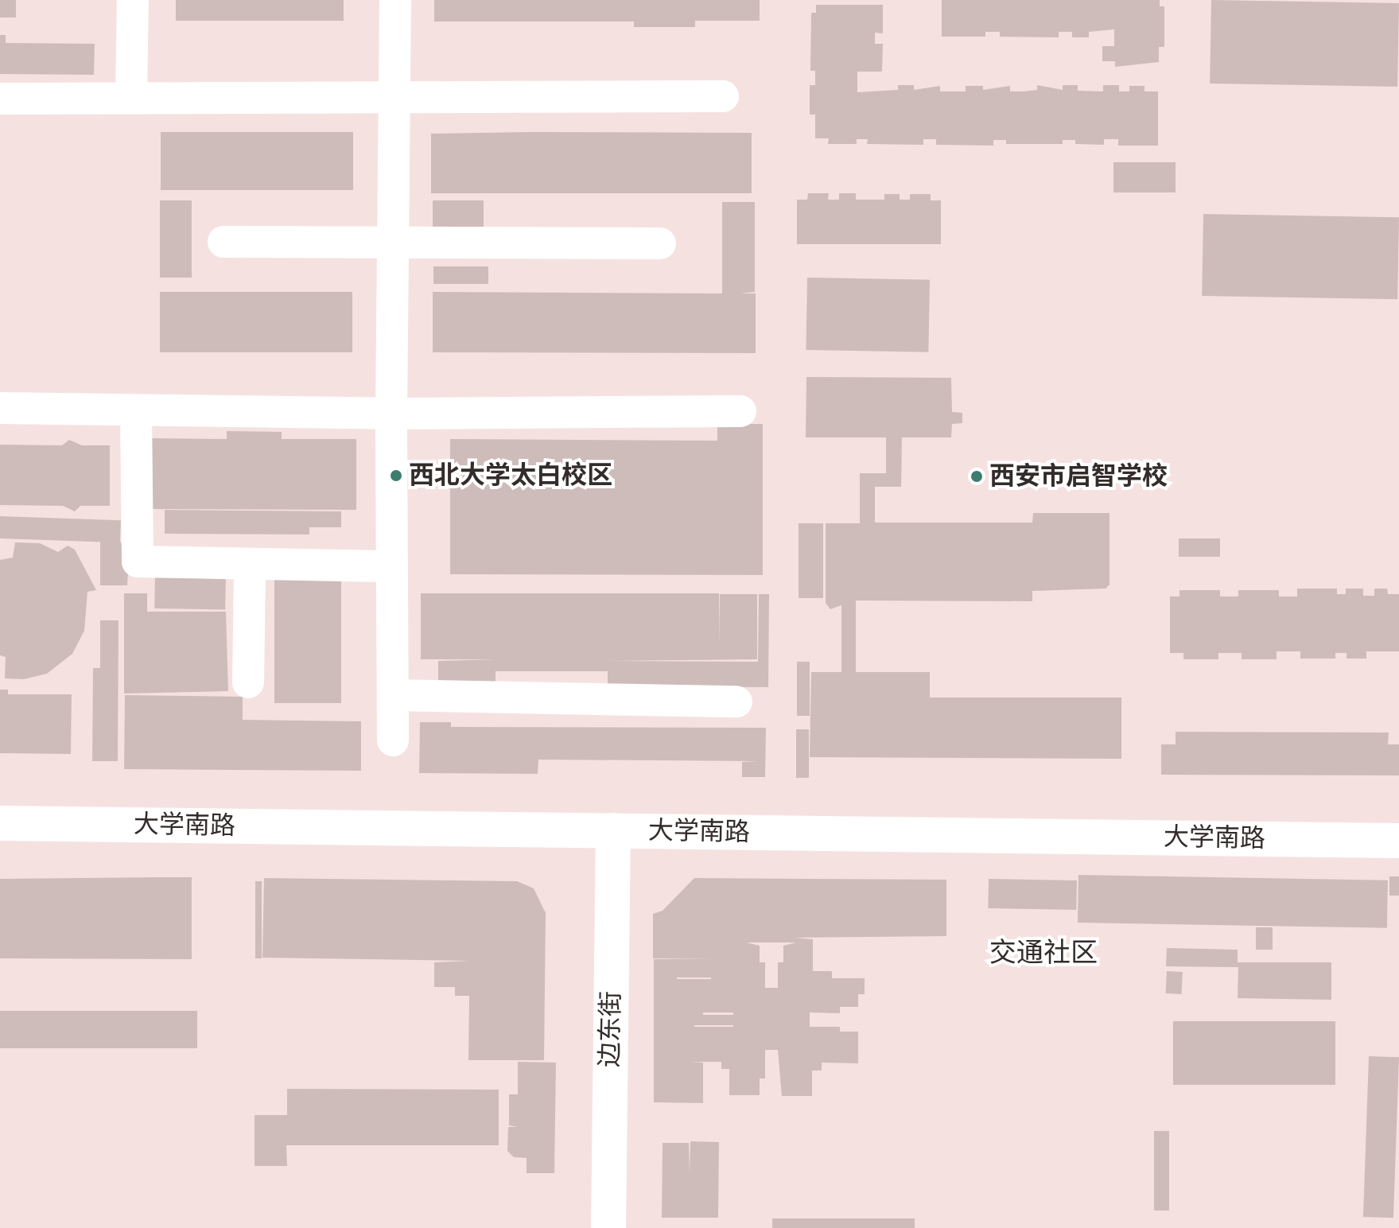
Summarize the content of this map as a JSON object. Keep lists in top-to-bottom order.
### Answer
{
  "streets": {
    "street": ["大学南路", "边东街"]
  },
  "crossings": [
    ["大学南路", "边东街"]
  ],
  "districts": ["交通社区"],
  "places": ["西北大学太白校区", "西安市启智学校"]
}
